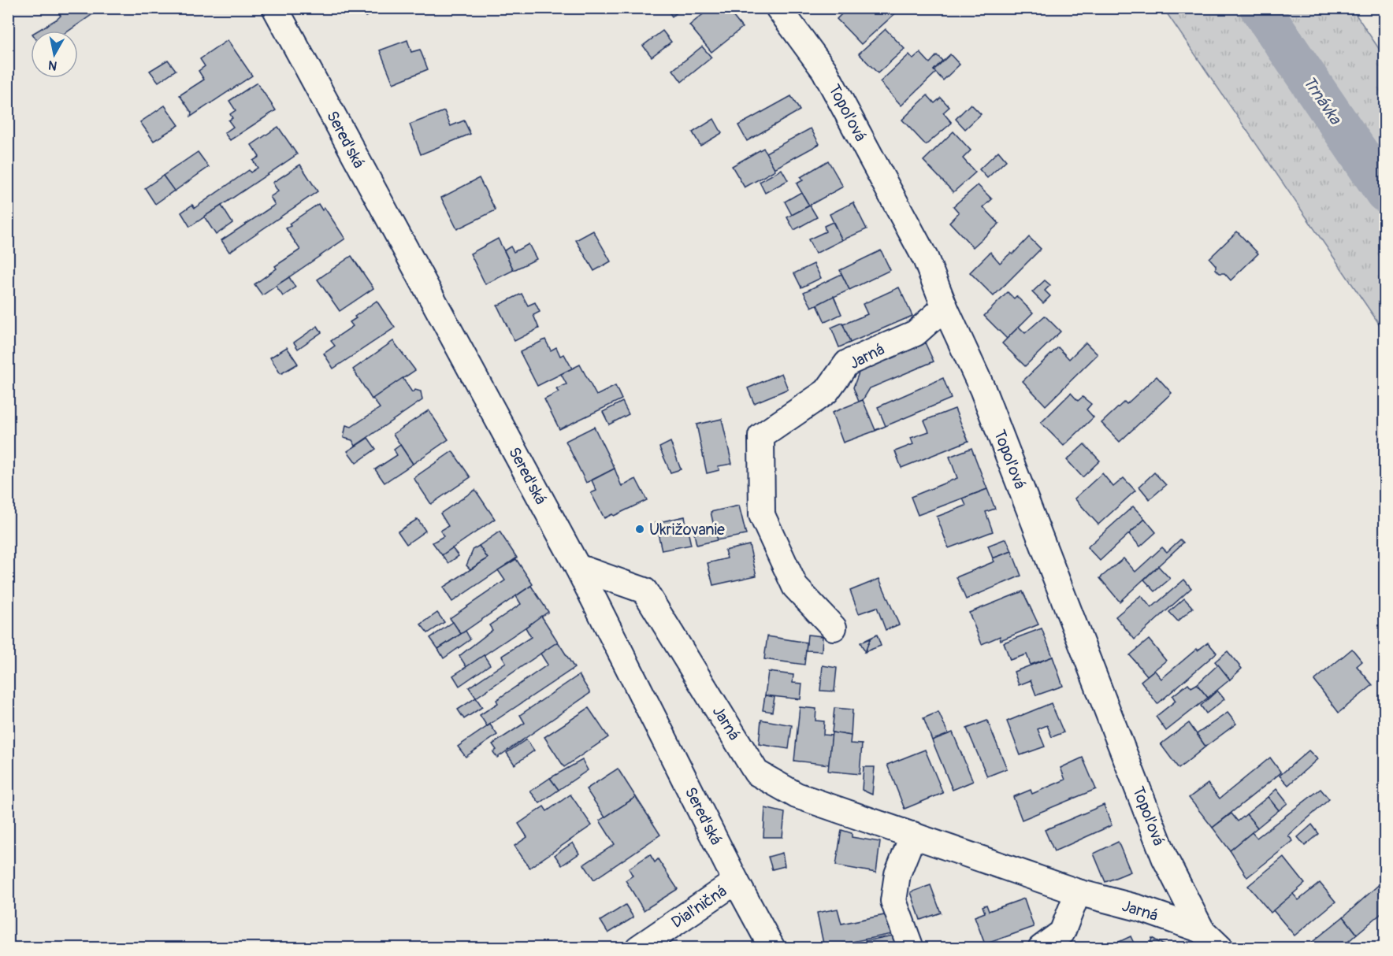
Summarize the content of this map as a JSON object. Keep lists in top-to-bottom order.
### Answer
{
  "streets": {
    "street": [
      "Topoľová",
      "Sereďská",
      "Jarná",
      "Diaľničná"
    ]
  },
  "crossings": [
    ["Topoľová", "Jarná"],
    ["Sereďská", "Jarná"],
    ["Sereďská", "Diaľničná"]
  ],
  "water": ["Trnávka"],
  "places": ["Ukrižovanie"],
  "north": "bottom"
}
